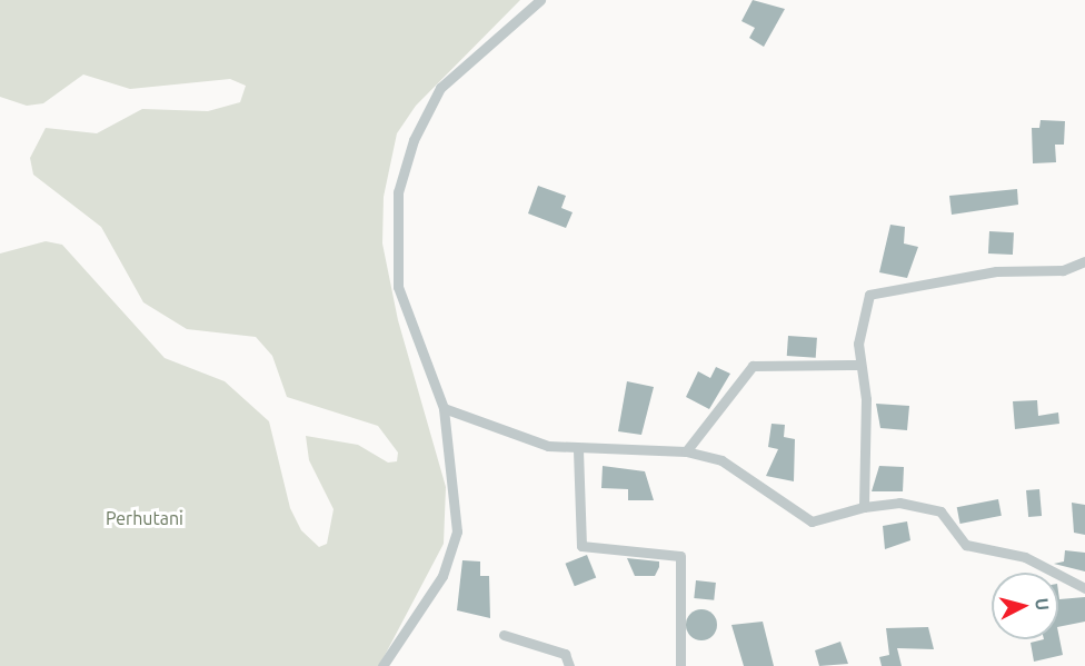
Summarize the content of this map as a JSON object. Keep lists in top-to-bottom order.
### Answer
{
  "parks": ["Perhutani"],
  "north": "right"
}
